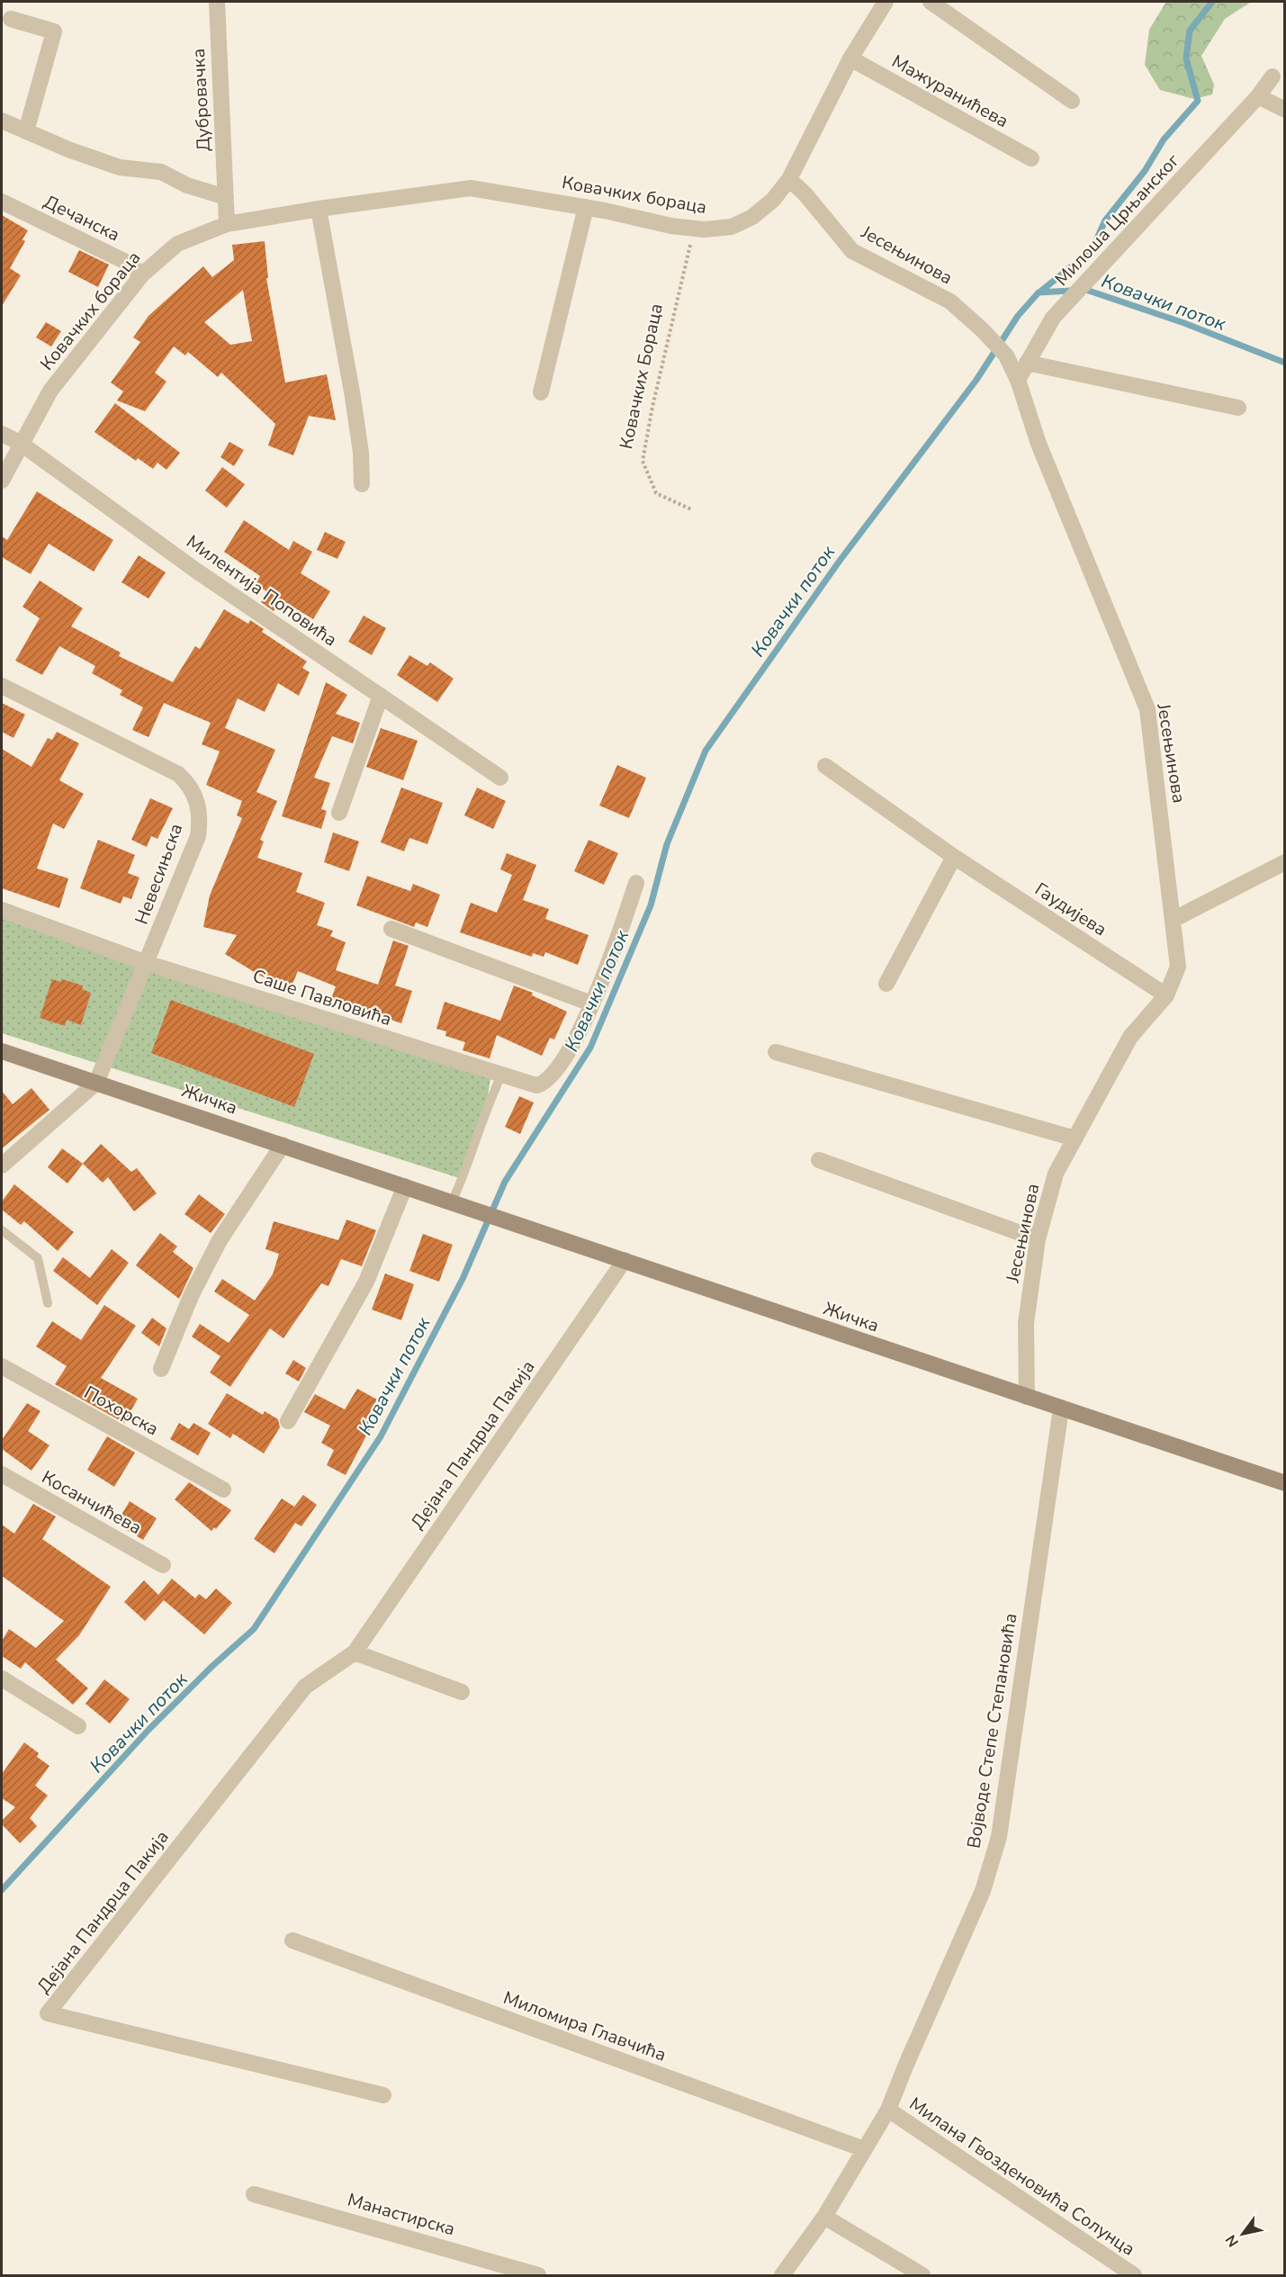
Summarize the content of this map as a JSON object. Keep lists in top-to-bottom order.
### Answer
{
  "streets": {
    "main road": ["Жичка"],
    "street": [
      "Мажуранићева",
      "Дубровачка",
      "Ковачких бораца",
      "Дечанска",
      "Милоша Црњанског",
      "Јесењинова",
      "Ковачких Бораца",
      "Милентија Поповића",
      "Невесињска",
      "Гаудијева",
      "Саше Павловића",
      "Похорска",
      "Дејана Пандрца Пакија",
      "Косанчићева",
      "Војводе Степе Степановића",
      "Миломира Главчића",
      "Милана Гвозденовића Солунца",
      "Манастирска"
    ]
  },
  "crossings": [
    ["Мажуранићева", "Ковачких бораца"],
    ["Дубровачка", "Ковачких бораца"],
    ["Ковачких бораца", "Дечанска"],
    ["Ковачких бораца", "Јесењинова"],
    ["Ковачких бораца", "Ковачких Бораца"],
    ["Ковачких бораца", "Милентија Поповића"],
    ["Милоша Црњанског", "Јесењинова"],
    ["Јесењинова", "Гаудијева"],
    ["Јесењинова", "Жичка"],
    ["Невесињска", "Саше Павловића"],
    ["Невесињска", "Жичка"],
    ["Жичка", "Дејана Пандрца Пакија"],
    ["Жичка", "Војводе Степе Степановића"],
    ["Војводе Степе Степановића", "Миломира Главчића"],
    ["Војводе Степе Степановића", "Милана Гвозденовића Солунца"]
  ],
  "water": ["Ковачки поток"],
  "north": "bottom left"
}
